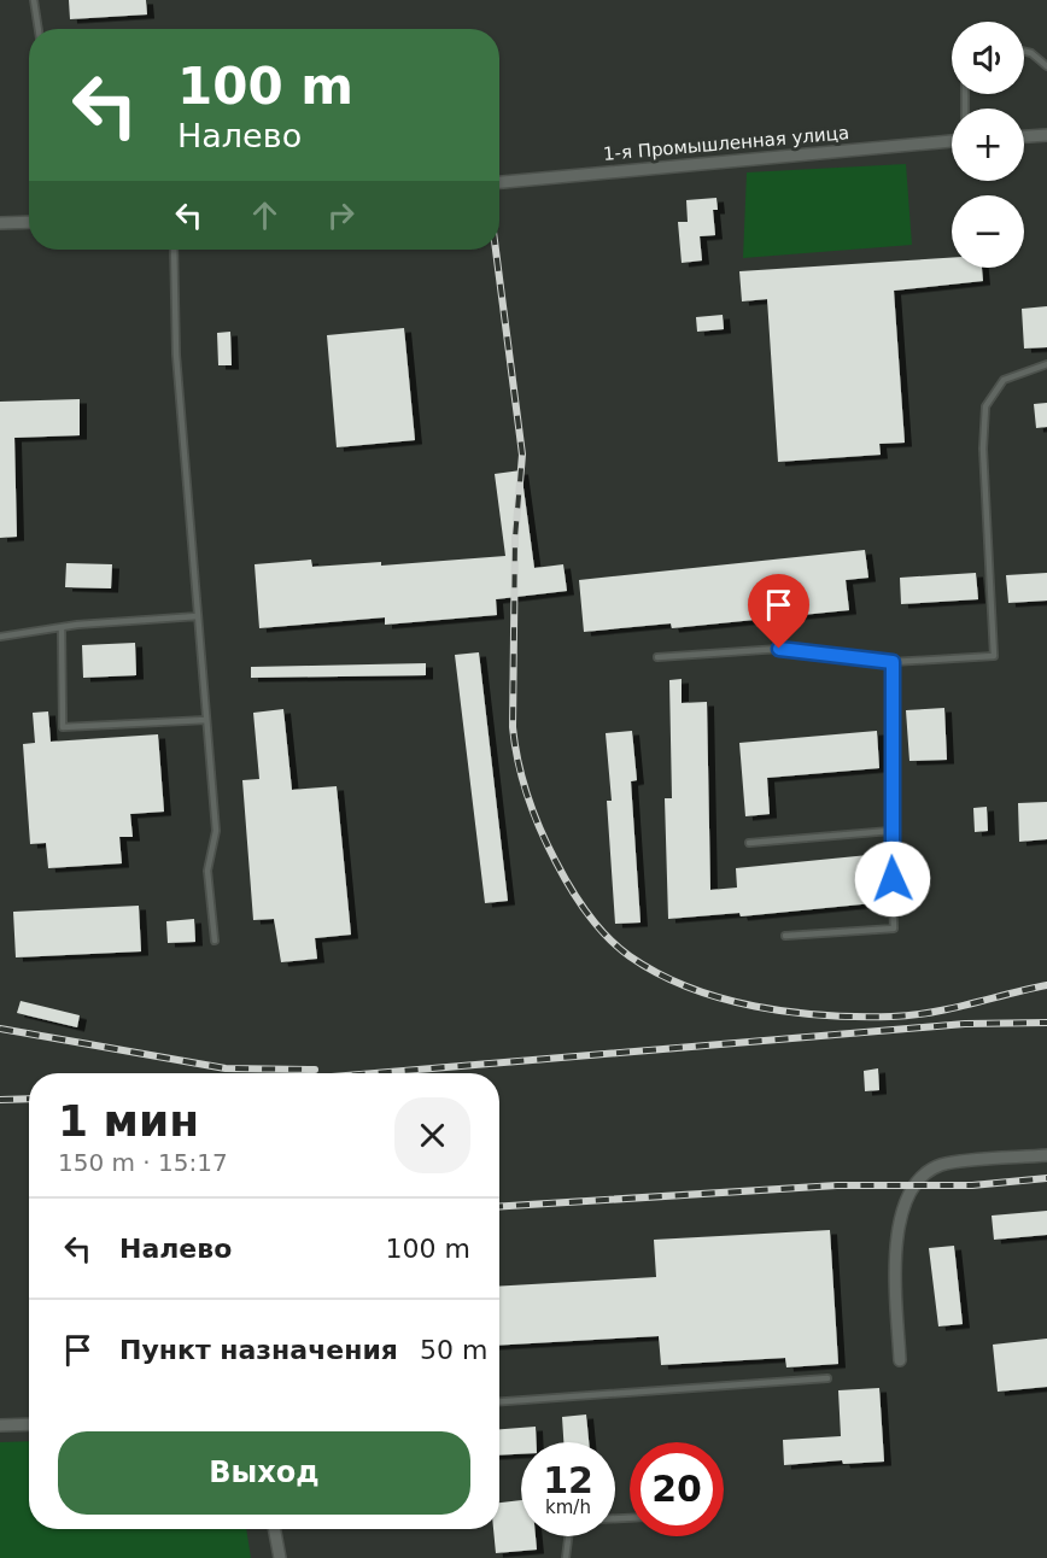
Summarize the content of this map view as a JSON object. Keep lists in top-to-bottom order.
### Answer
{
  "streets": {
    "street": ["1-я Промышленная улица"]
  },
  "page": {
    "map_buttons": ["+", "−"],
    "turn": ["100 m", "Налево"],
    "heading": ["1 мин", "150 m · 15:17"],
    "list": [
      {
        "name": "Налево",
        "value": "100 m"
      },
      {
        "name": "Пункт назначения",
        "value": "50 m"
      }
    ],
    "buttons": "Выход",
    "speed": "12 km/h",
    "limit": "20"
  }
}
